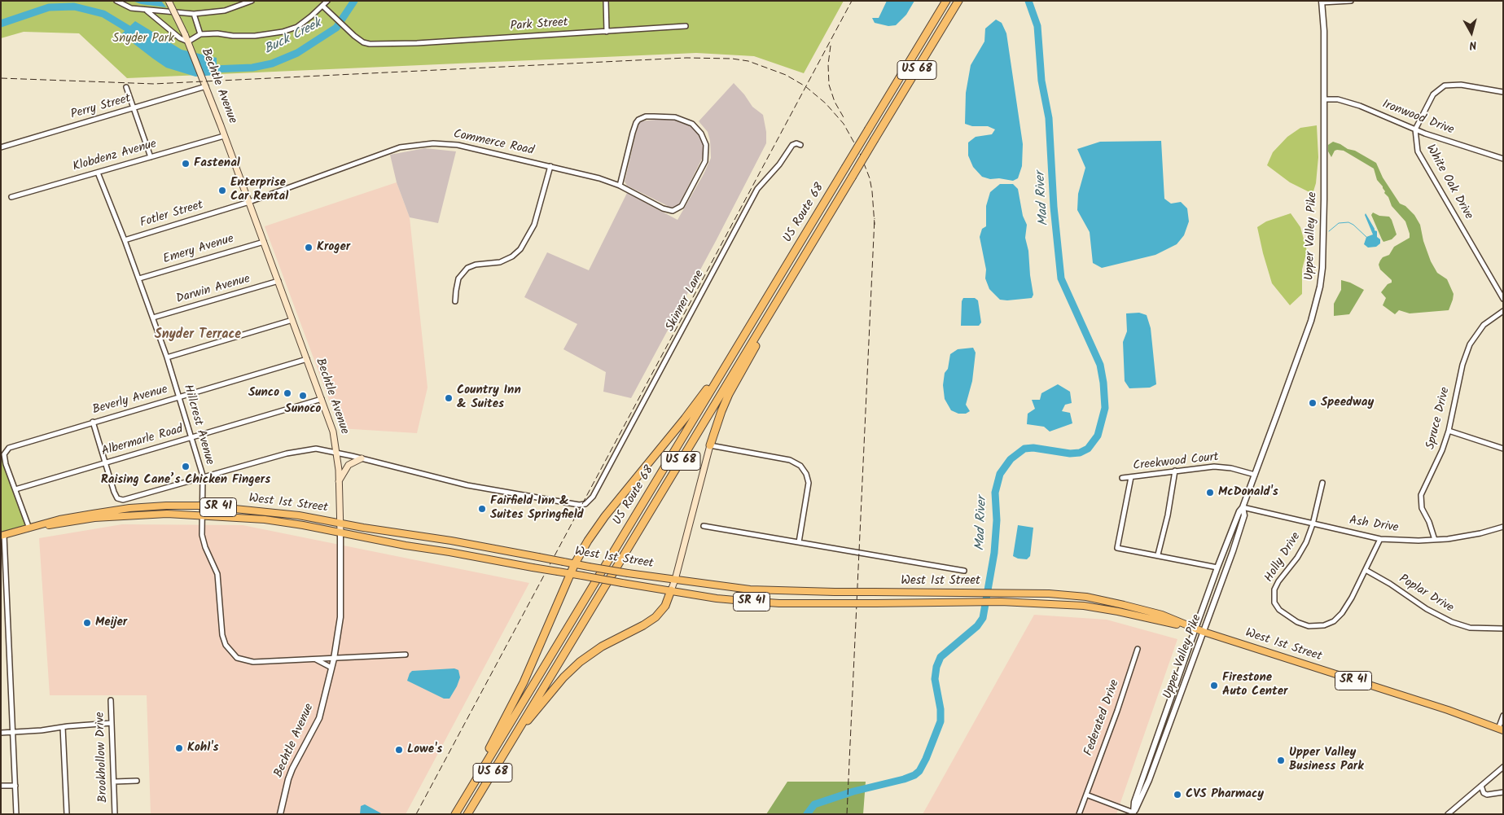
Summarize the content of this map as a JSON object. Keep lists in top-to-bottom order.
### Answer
{
  "streets": {
    "highway": ["US 68", "US Route 68"],
    "main road": ["Bechtle Avenue", "West 1st Street", "SR 41"],
    "street": [
      "Park Street",
      "Perry Street",
      "Ironwood Drive",
      "Commerce Road",
      "Klobdenz Avenue",
      "White Oak Drive",
      "Fotler Street",
      "Upper Valley Pike",
      "Emery Avenue",
      "Darwin Avenue",
      "Skinner Lane",
      "Beverly Avenue",
      "Spruce Drive",
      "Hillcrest Avenue",
      "Albermarle Road",
      "Creekwood Court",
      "Ash Drive",
      "Holly Drive",
      "Poplar Drive",
      "Federated Drive",
      "Brookhollow Drive"
    ]
  },
  "crossings": [
    ["Bechtle Avenue", "Perry Street"],
    ["Bechtle Avenue", "Commerce Road"],
    ["Bechtle Avenue", "Klobdenz Avenue"],
    ["Bechtle Avenue", "Fotler Street"],
    ["Bechtle Avenue", "Emery Avenue"],
    ["Bechtle Avenue", "Darwin Avenue"],
    ["Bechtle Avenue", "Beverly Avenue"],
    ["Bechtle Avenue", "Hillcrest Avenue"],
    ["Bechtle Avenue", "Albermarle Road"],
    ["Bechtle Avenue", "West 1st Street"],
    ["Ironwood Drive", "White Oak Drive"],
    ["Ironwood Drive", "Upper Valley Pike"],
    ["Commerce Road", "Fotler Street"],
    ["Klobdenz Avenue", "Hillcrest Avenue"],
    ["Fotler Street", "Hillcrest Avenue"],
    ["Upper Valley Pike", "Creekwood Court"],
    ["Upper Valley Pike", "West 1st Street"],
    ["Upper Valley Pike", "Ash Drive"],
    ["Emery Avenue", "Hillcrest Avenue"],
    ["Darwin Avenue", "Hillcrest Avenue"],
    ["Beverly Avenue", "Hillcrest Avenue"],
    ["Beverly Avenue", "Albermarle Road"],
    ["Spruce Drive", "Ash Drive"],
    ["Hillcrest Avenue", "Albermarle Road"],
    ["Hillcrest Avenue", "West 1st Street"],
    ["Ash Drive", "Holly Drive"],
    ["Holly Drive", "Poplar Drive"]
  ],
  "districts": ["Snyder Terrace"],
  "water": ["Buck Creek", "Mad River"],
  "parks": ["Snyder Park"],
  "places": [
    "Fastenal",
    "Enterprise Car Rental",
    "Kroger",
    "Sunco",
    "Sunoco",
    "Country Inn & Suites",
    "Speedway",
    "Raising Cane’s Chicken Fingers",
    "McDonald's",
    "Fairfield Inn & Suites Springfield",
    "Meijer",
    "Firestone Auto Center",
    "Kohl's",
    "Lowe's",
    "Upper Valley Business Park",
    "CVS Pharmacy"
  ],
  "north": "bottom"
}
